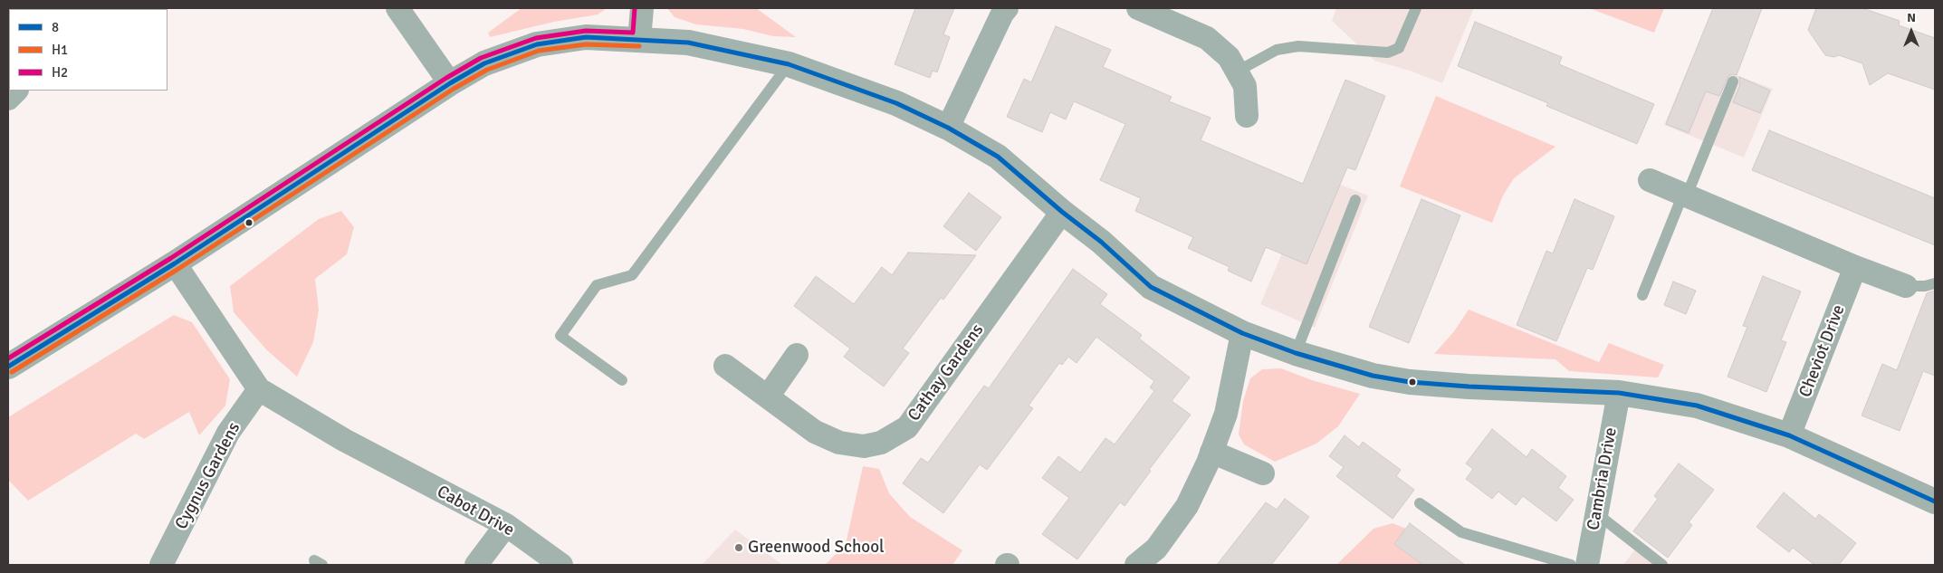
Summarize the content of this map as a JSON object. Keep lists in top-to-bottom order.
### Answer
{
  "streets": {
    "street": [
      "Cheviot Drive",
      "Cathay Gardens",
      "Cygnus Gardens",
      "Cambria Drive",
      "Cabot Drive"
    ]
  },
  "crossings": [
    ["Cygnus Gardens", "Cabot Drive"]
  ],
  "places": ["Greenwood School"],
  "lines": ["transit line H2", "transit line 8", "transit line H1"],
  "legend": ["8", "H1", "H2"],
  "north": "top"
}
